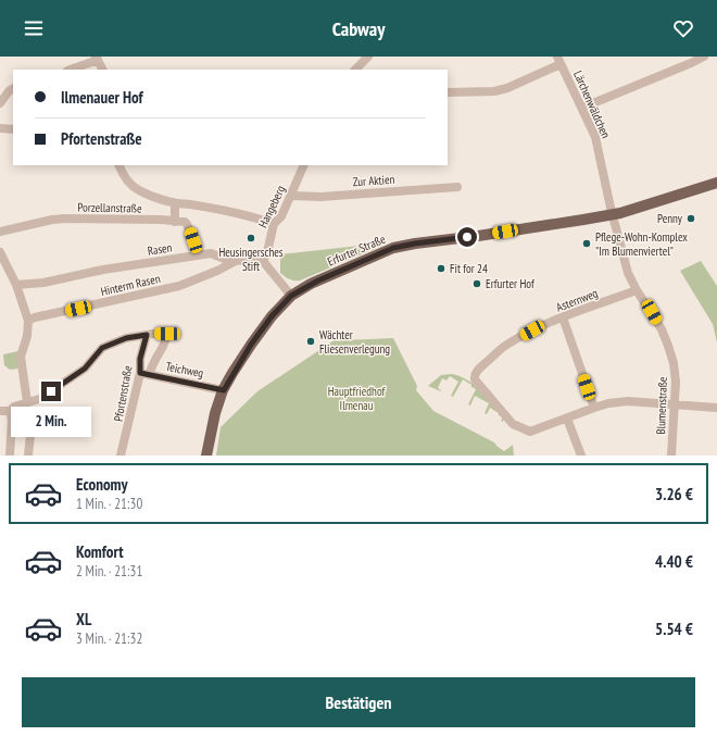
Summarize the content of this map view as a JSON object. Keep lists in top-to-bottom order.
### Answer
{
  "streets": {
    "main road": ["Erfurter Straße"],
    "street": [
      "Lärchenwäldchen",
      "Zur Aktien",
      "Hangeberg",
      "Porzellanstraße",
      "Rasen",
      "Hinterm Rasen",
      "Asternweg",
      "Teichweg",
      "Pfortenstraße",
      "Blumenstraße"
    ]
  },
  "crossings": [
    ["Lärchenwäldchen", "Erfurter Straße"],
    ["Lärchenwäldchen", "Blumenstraße"],
    ["Zur Aktien", "Hangeberg"],
    ["Hangeberg", "Rasen"],
    ["Porzellanstraße", "Rasen"],
    ["Rasen", "Hinterm Rasen"],
    ["Erfurter Straße", "Teichweg"],
    ["Erfurter Straße", "Blumenstraße"],
    ["Asternweg", "Blumenstraße"],
    ["Teichweg", "Pfortenstraße"]
  ],
  "parks": ["Hauptfriedhof Ilmenau"],
  "places": [
    "Penny",
    "Heusingersches Stift",
    "Pflege-Wohn-Komplex \"Im Blumenviertel\"",
    "Fit for 24",
    "Erfurter Hof",
    "Wächter Fliesenverlegung"
  ],
  "page": {
    "header": "Cabway",
    "banner": ["Ilmenauer Hof", "Pfortenstraße"],
    "bubble": "2 Min.",
    "list": [
      {
        "name": "Economy",
        "note": "1 Min. · 21:30",
        "value": "3.26 €"
      },
      {
        "name": "Komfort",
        "note": "2 Min. · 21:31",
        "value": "4.40 €"
      },
      {
        "name": "XL",
        "note": "3 Min. · 21:32",
        "value": "5.54 €"
      }
    ],
    "buttons": "Bestätigen"
  }
}
